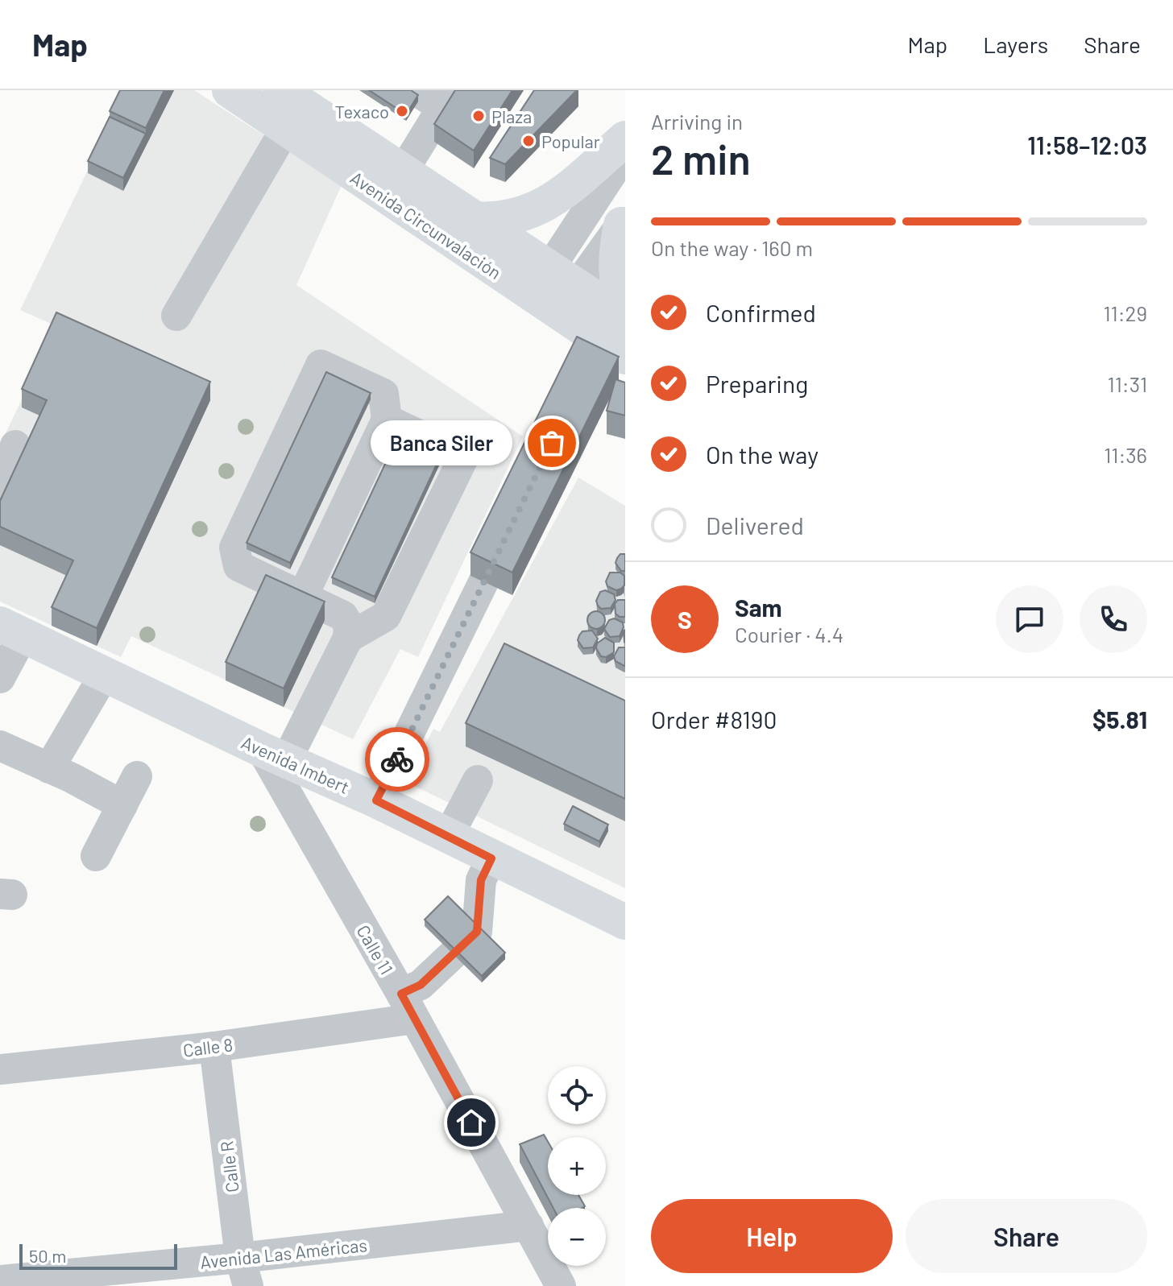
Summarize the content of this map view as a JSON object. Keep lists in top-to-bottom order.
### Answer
{
  "streets": {
    "main road": ["Avenida Circunvalación", "Avenida Imbert"],
    "street": [
      "Calle 11",
      "Calle 8",
      "Calle R",
      "Avenida Las Américas"
    ]
  },
  "crossings": [
    ["Avenida Imbert", "Calle 11"],
    ["Calle 11", "Calle 8"],
    ["Calle 11", "Avenida Las Américas"],
    ["Calle 8", "Calle R"],
    ["Calle R", "Avenida Las Américas"]
  ],
  "places": [
    "Texaco",
    "Plaza",
    "Popular",
    "Banca Siler"
  ],
  "scale_bar": "50 m",
  "page": {
    "header": "Map",
    "nav": ["Map", "Layers", "Share"],
    "heading": ["2 min", "Arriving in", "11:58–12:03"],
    "panel": [
      "Sam",
      "Courier · 4.4",
      "Order #8190",
      "$5.81"
    ],
    "bar": "On the way · 160 m",
    "list": [
      ["Confirmed", "11:29"],
      ["Preparing", "11:31"],
      ["On the way", "11:36"],
      "Delivered"
    ],
    "bubble": "Banca Siler",
    "round": "S",
    "map_buttons": ["+", "−"],
    "buttons": ["Help", "Share"],
    "scale": "50 m"
  }
}
